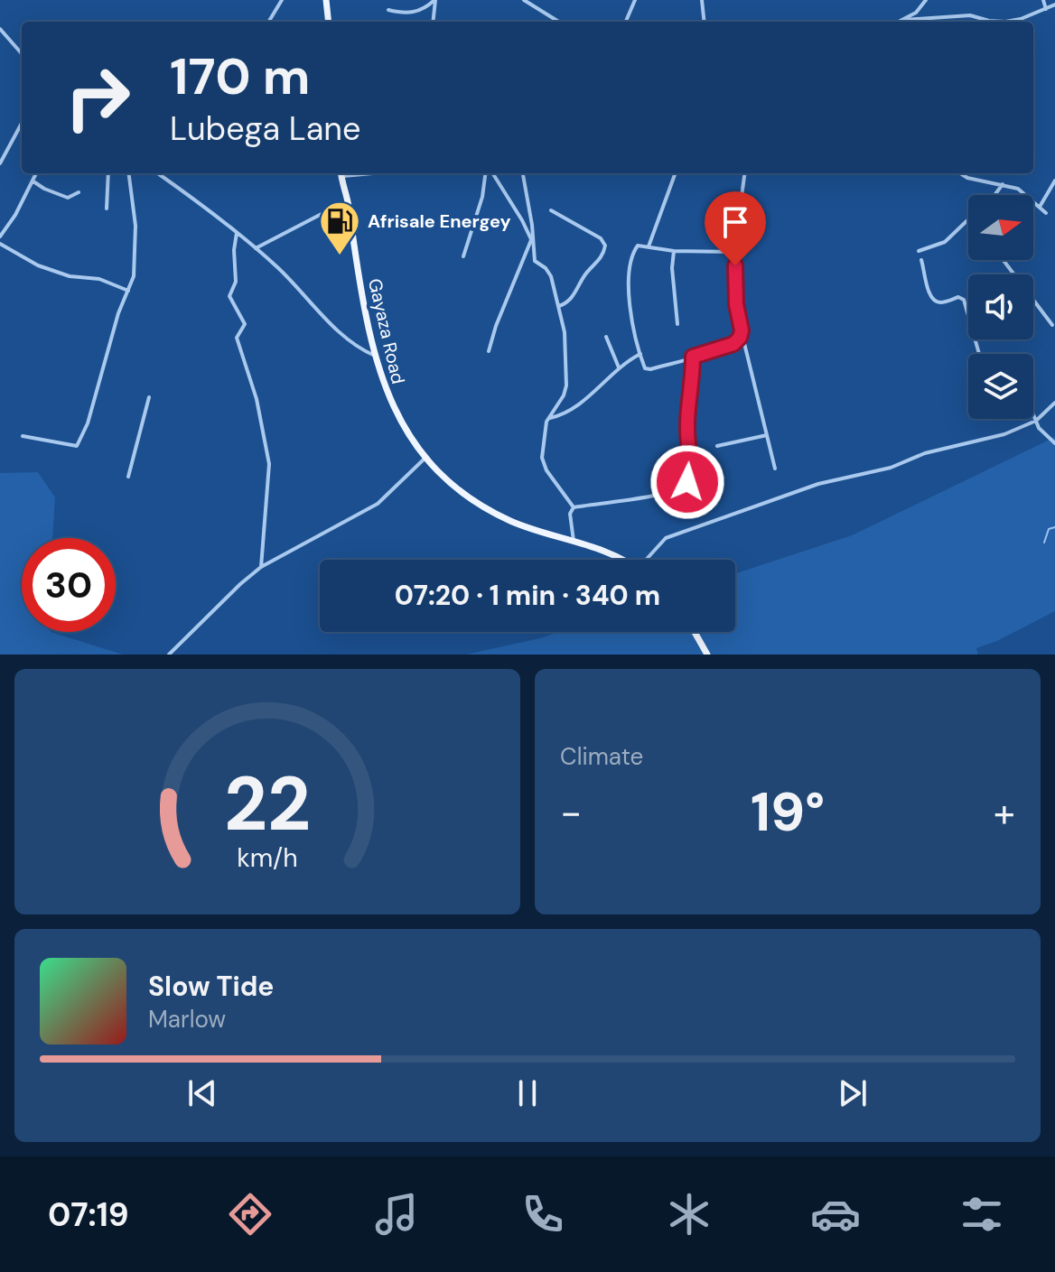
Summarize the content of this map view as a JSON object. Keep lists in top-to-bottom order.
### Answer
{
  "streets": {
    "main road": ["Gayaza Road"]
  },
  "places": {
    "fuel station": ["Afrisale Energey"]
  },
  "north": "right",
  "page": {
    "turn": ["170 m", "Lubega Lane"],
    "limit": "30",
    "trip": "07:20 · 1 min · 340 m",
    "tile": "Climate",
    "heat": ["−", "19°", "+"],
    "song": ["Slow Tide", "Marlow"],
    "tabs": "07:19",
    "gauge": ["22", "km/h"]
  }
}
